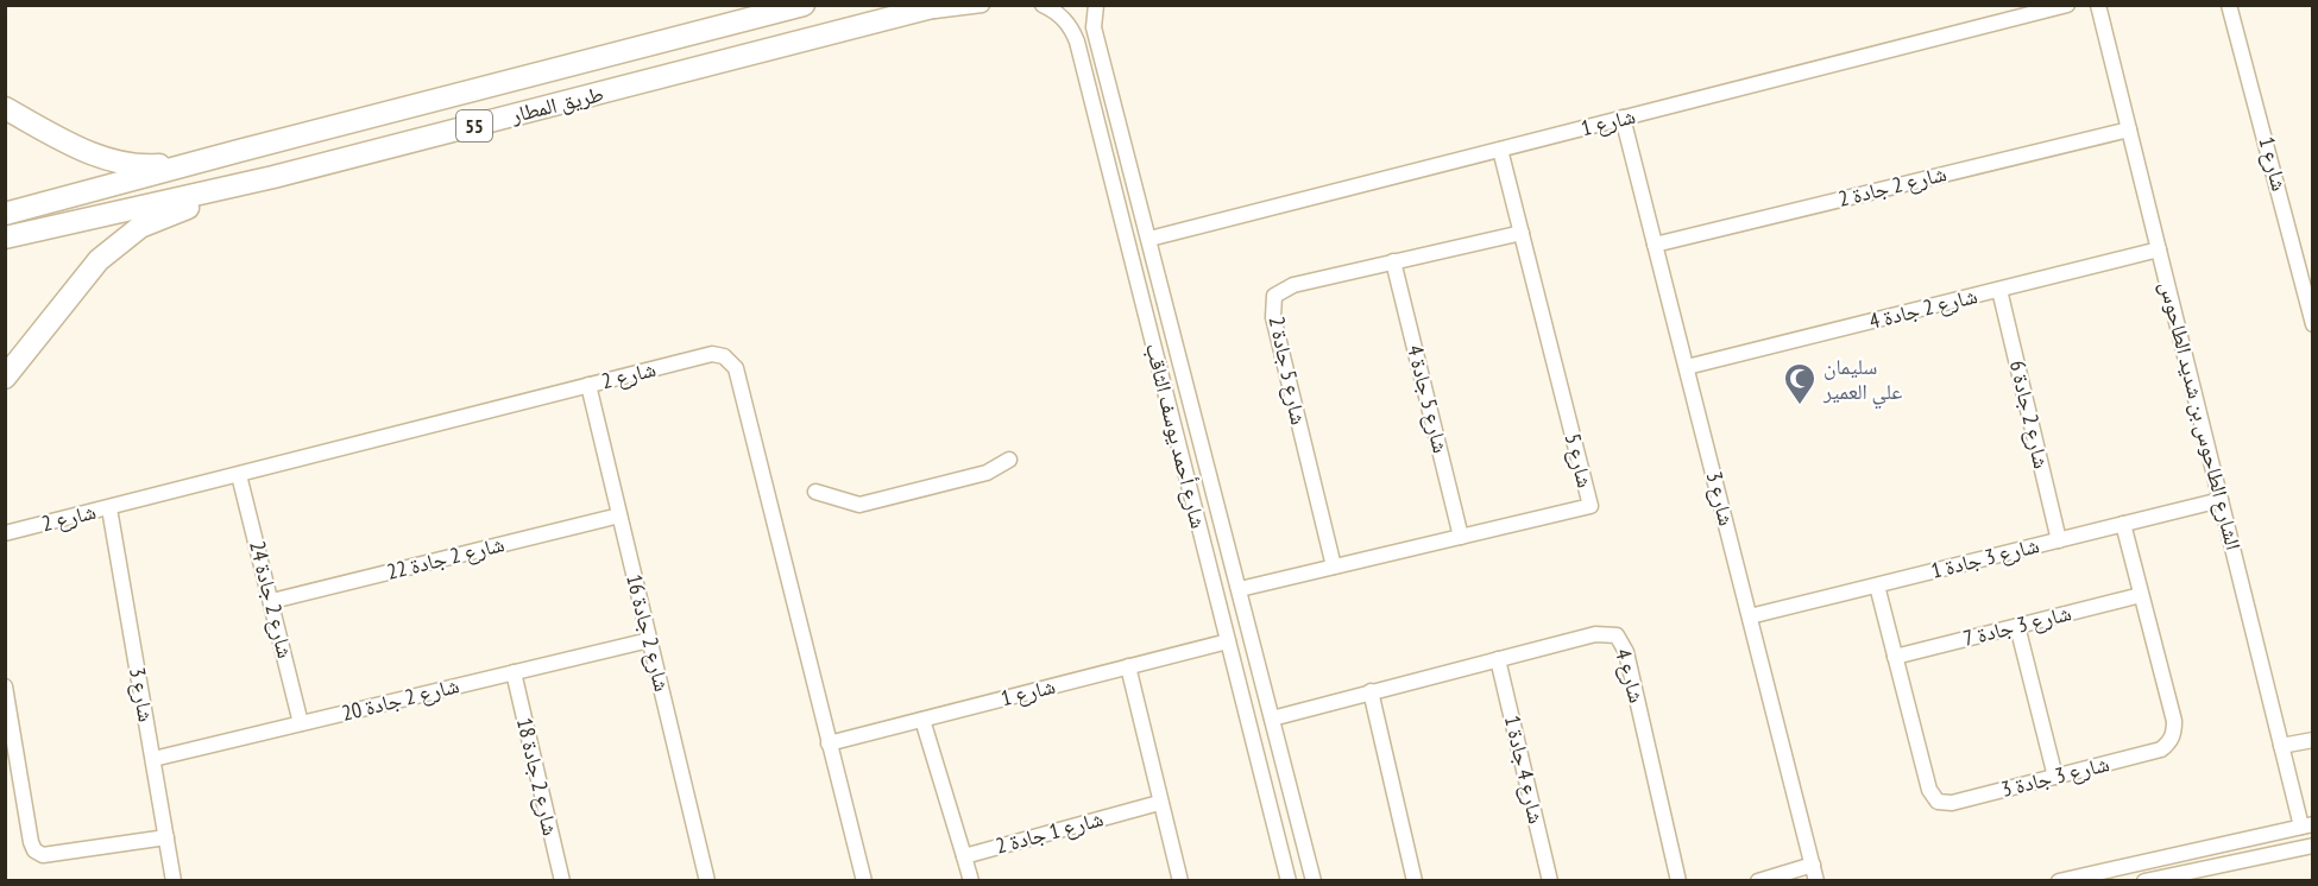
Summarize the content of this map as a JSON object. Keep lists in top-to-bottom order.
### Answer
{
  "streets": {
    "highway": ["طريق المطار", "55"],
    "street": [
      "شارع 1",
      "شارع 2 جادة 2",
      "شارع 2 جادة 4",
      "شارع 5 جادة 2",
      "شارع 2",
      "شارع 5 جادة 4",
      "شارع 2 جادة 6",
      "الشارع الطاحوس بن شديد الطاحوس",
      "شارع أحمد يوسف الثاقب",
      "شارع 5",
      "شارع 3",
      "شارع 2 جادة 22",
      "شارع 3 جادة 1",
      "شارع 2 جادة 24",
      "شارع 3 جادة 7",
      "شارع 2 جادة 16",
      "شارع 4",
      "شارع 2 جادة 20",
      "شارع 4 جادة 1",
      "شارع 2 جادة 18",
      "شارع 3 جادة 3",
      "شارع 1 جادة 2"
    ]
  },
  "crossings": [
    ["شارع 1", "شارع 2"],
    ["شارع 1", "شارع أحمد يوسف الثاقب"],
    ["شارع 1", "شارع 5"],
    ["شارع 1", "شارع 3"],
    ["شارع 2 جادة 2", "الشارع الطاحوس بن شديد الطاحوس"],
    ["شارع 2 جادة 2", "شارع 3"],
    ["شارع 2 جادة 4", "شارع 2 جادة 6"],
    ["شارع 2 جادة 4", "الشارع الطاحوس بن شديد الطاحوس"],
    ["شارع 2 جادة 4", "شارع 3"],
    ["شارع 5 جادة 2", "شارع 5 جادة 4"],
    ["شارع 5 جادة 2", "شارع 5"],
    ["شارع 2", "شارع 3"],
    ["شارع 2", "شارع 2 جادة 24"],
    ["شارع 2", "شارع 2 جادة 16"],
    ["شارع 5 جادة 4", "شارع 5"],
    ["شارع 2 جادة 6", "شارع 3 جادة 1"],
    ["الشارع الطاحوس بن شديد الطاحوس", "شارع 3 جادة 1"],
    ["شارع أحمد يوسف الثاقب", "شارع 5"],
    ["شارع أحمد يوسف الثاقب", "شارع 4"],
    ["شارع 3", "شارع 3 جادة 1"],
    ["شارع 3", "شارع 2 جادة 20"],
    ["شارع 2 جادة 22", "شارع 2 جادة 24"],
    ["شارع 2 جادة 22", "شارع 2 جادة 16"],
    ["شارع 3 جادة 1", "شارع 3 جادة 3"],
    ["شارع 2 جادة 24", "شارع 2 جادة 20"],
    ["شارع 3 جادة 7", "شارع 3 جادة 3"],
    ["شارع 2 جادة 16", "شارع 2 جادة 20"],
    ["شارع 4", "شارع 4 جادة 1"],
    ["شارع 2 جادة 20", "شارع 2 جادة 18"]
  ],
  "places": {
    "mosque": ["سليمان علي العمير"]
  }
}
